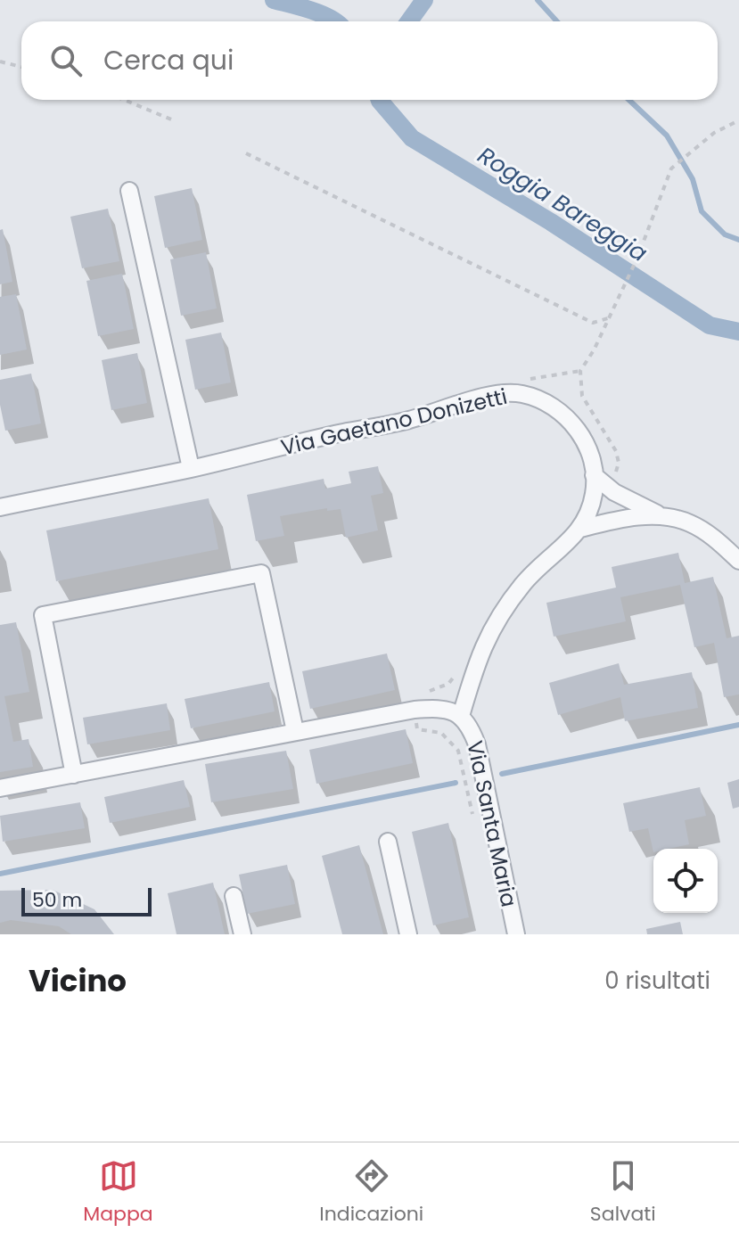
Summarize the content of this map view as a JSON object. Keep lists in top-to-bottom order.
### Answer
{
  "streets": {
    "street": ["Via Gaetano Donizetti", "Via Santa Maria"]
  },
  "crossings": [
    ["Via Gaetano Donizetti", "Via Santa Maria"]
  ],
  "water": ["Roggia Bareggia"],
  "scale_bar": "50 m",
  "page": {
    "search": "Cerca qui",
    "scale": "50 m",
    "heading": ["Vicino", "0 risultati"],
    "nav": ["Mappa", "Indicazioni", "Salvati"]
  }
}
